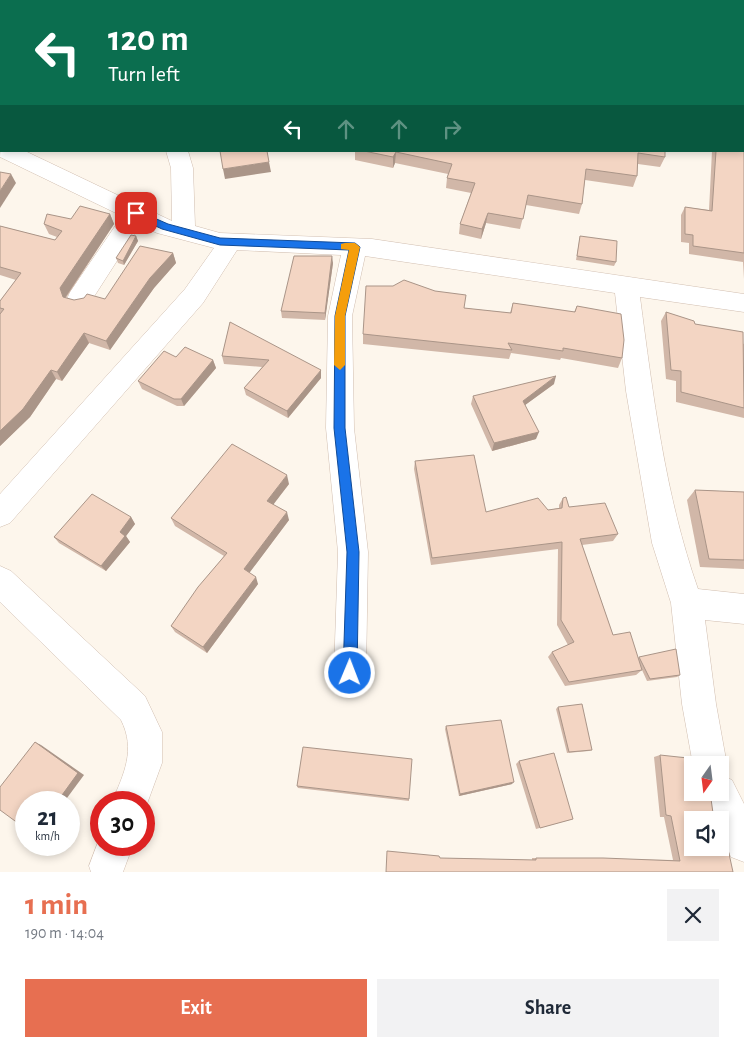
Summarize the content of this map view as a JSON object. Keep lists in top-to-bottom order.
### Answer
{
  "north": "bottom",
  "page": {
    "turn": ["120 m", "Turn left"],
    "speed": "21 km/h",
    "limit": "30",
    "heading": ["1 min", "190 m · 14:04"],
    "buttons": ["Exit", "Share"]
  }
}
